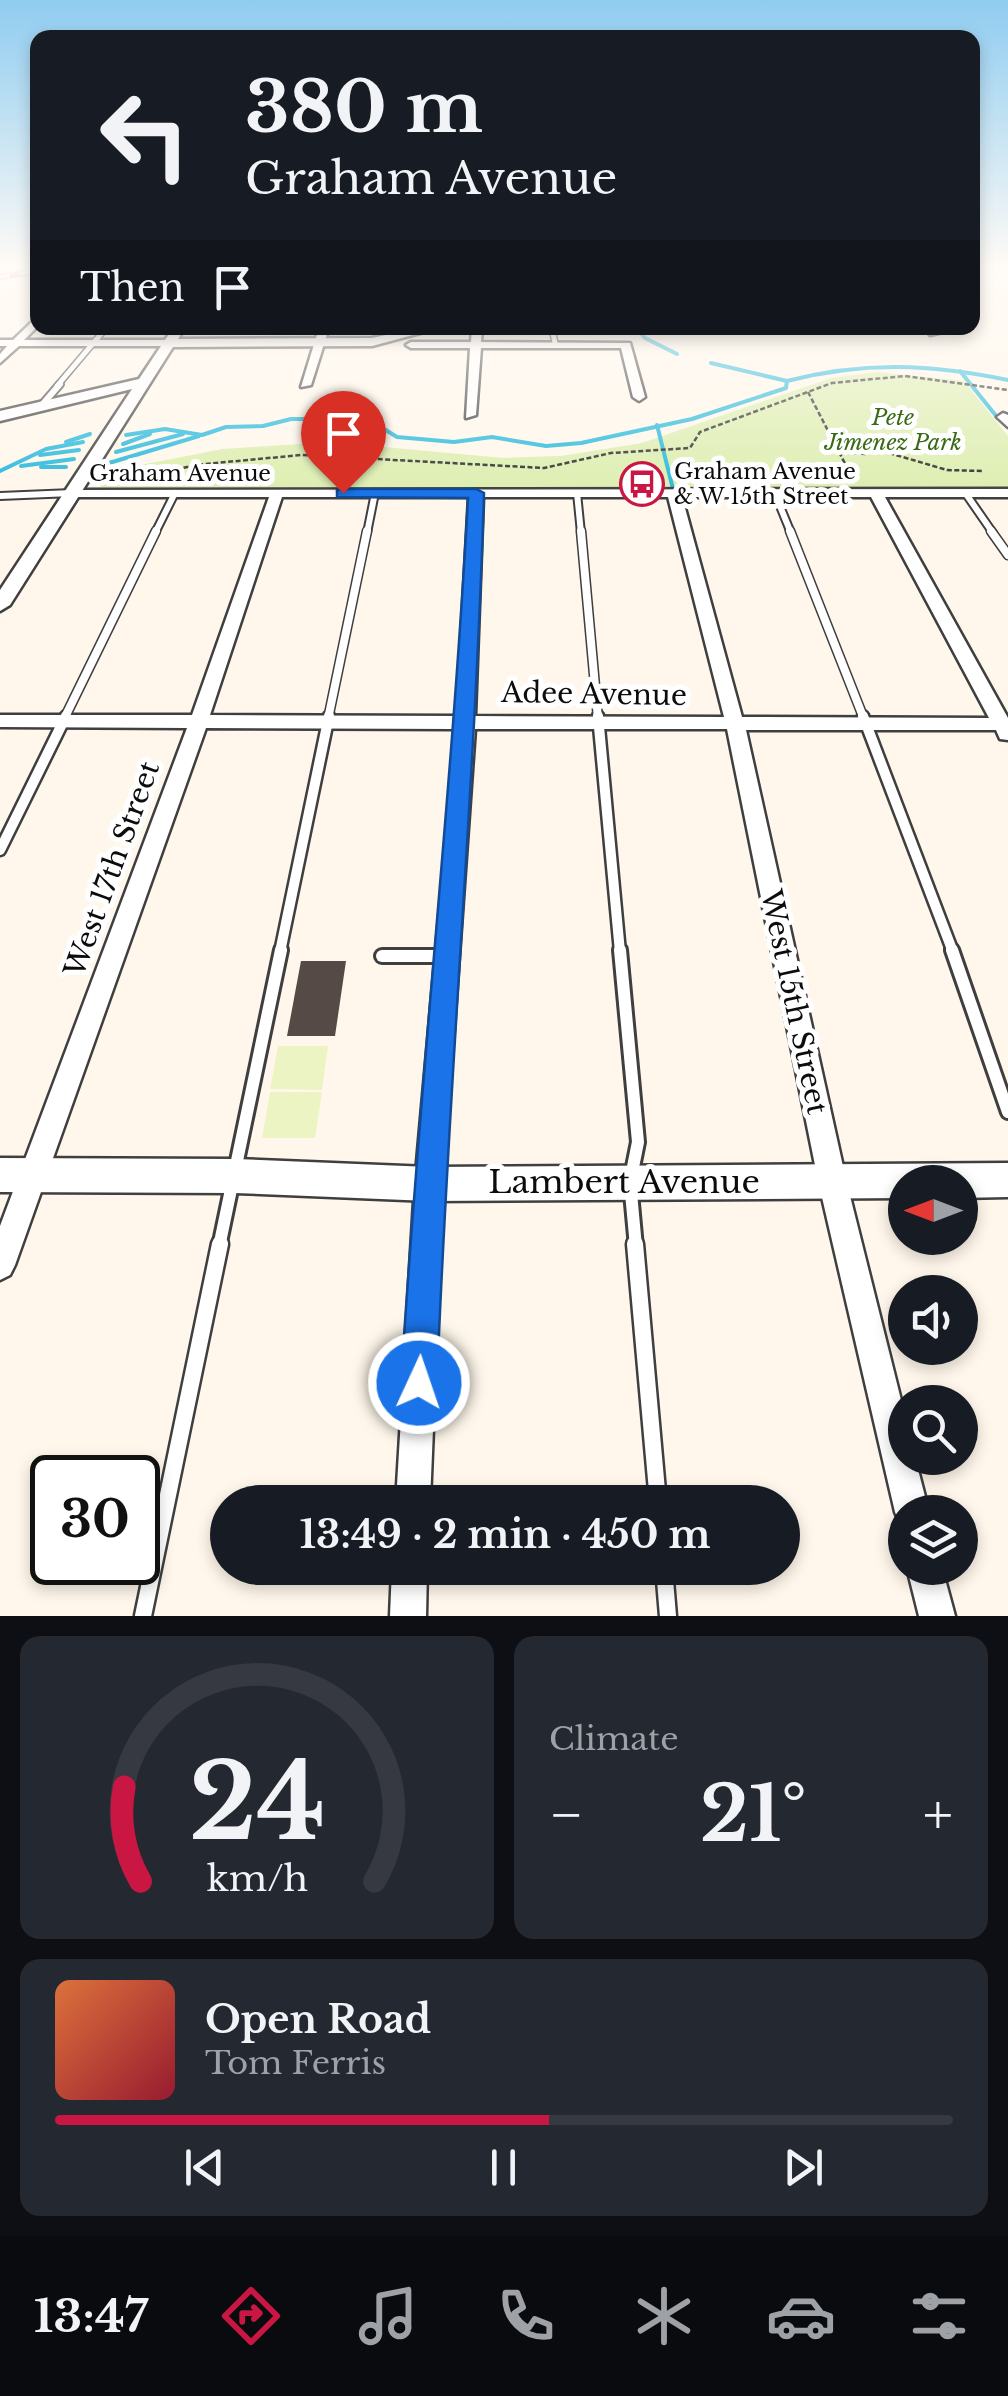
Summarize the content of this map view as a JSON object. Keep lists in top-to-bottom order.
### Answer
{
  "streets": {
    "street": [
      "Graham Avenue",
      "Adee Avenue",
      "West 17th Street",
      "West 15th Street",
      "Lambert Avenue"
    ]
  },
  "crossings": [
    ["Graham Avenue", "West 17th Street"],
    ["Graham Avenue", "West 15th Street"],
    ["Adee Avenue", "West 17th Street"],
    ["Adee Avenue", "West 15th Street"],
    ["West 17th Street", "Lambert Avenue"],
    ["West 15th Street", "Lambert Avenue"]
  ],
  "parks": ["Pete Jimenez Park"],
  "places": {
    "bus stop": ["Graham Avenue & W 15th Street"]
  },
  "north": "left",
  "page": {
    "turn": ["380 m", "Graham Avenue"],
    "then": "Then",
    "limit": "30",
    "trip": "13:49 · 2 min · 450 m",
    "tile": "Climate",
    "heat": ["−", "21°", "+"],
    "song": ["Open Road", "Tom Ferris"],
    "tabs": "13:47",
    "gauge": ["24", "km/h"]
  }
}
